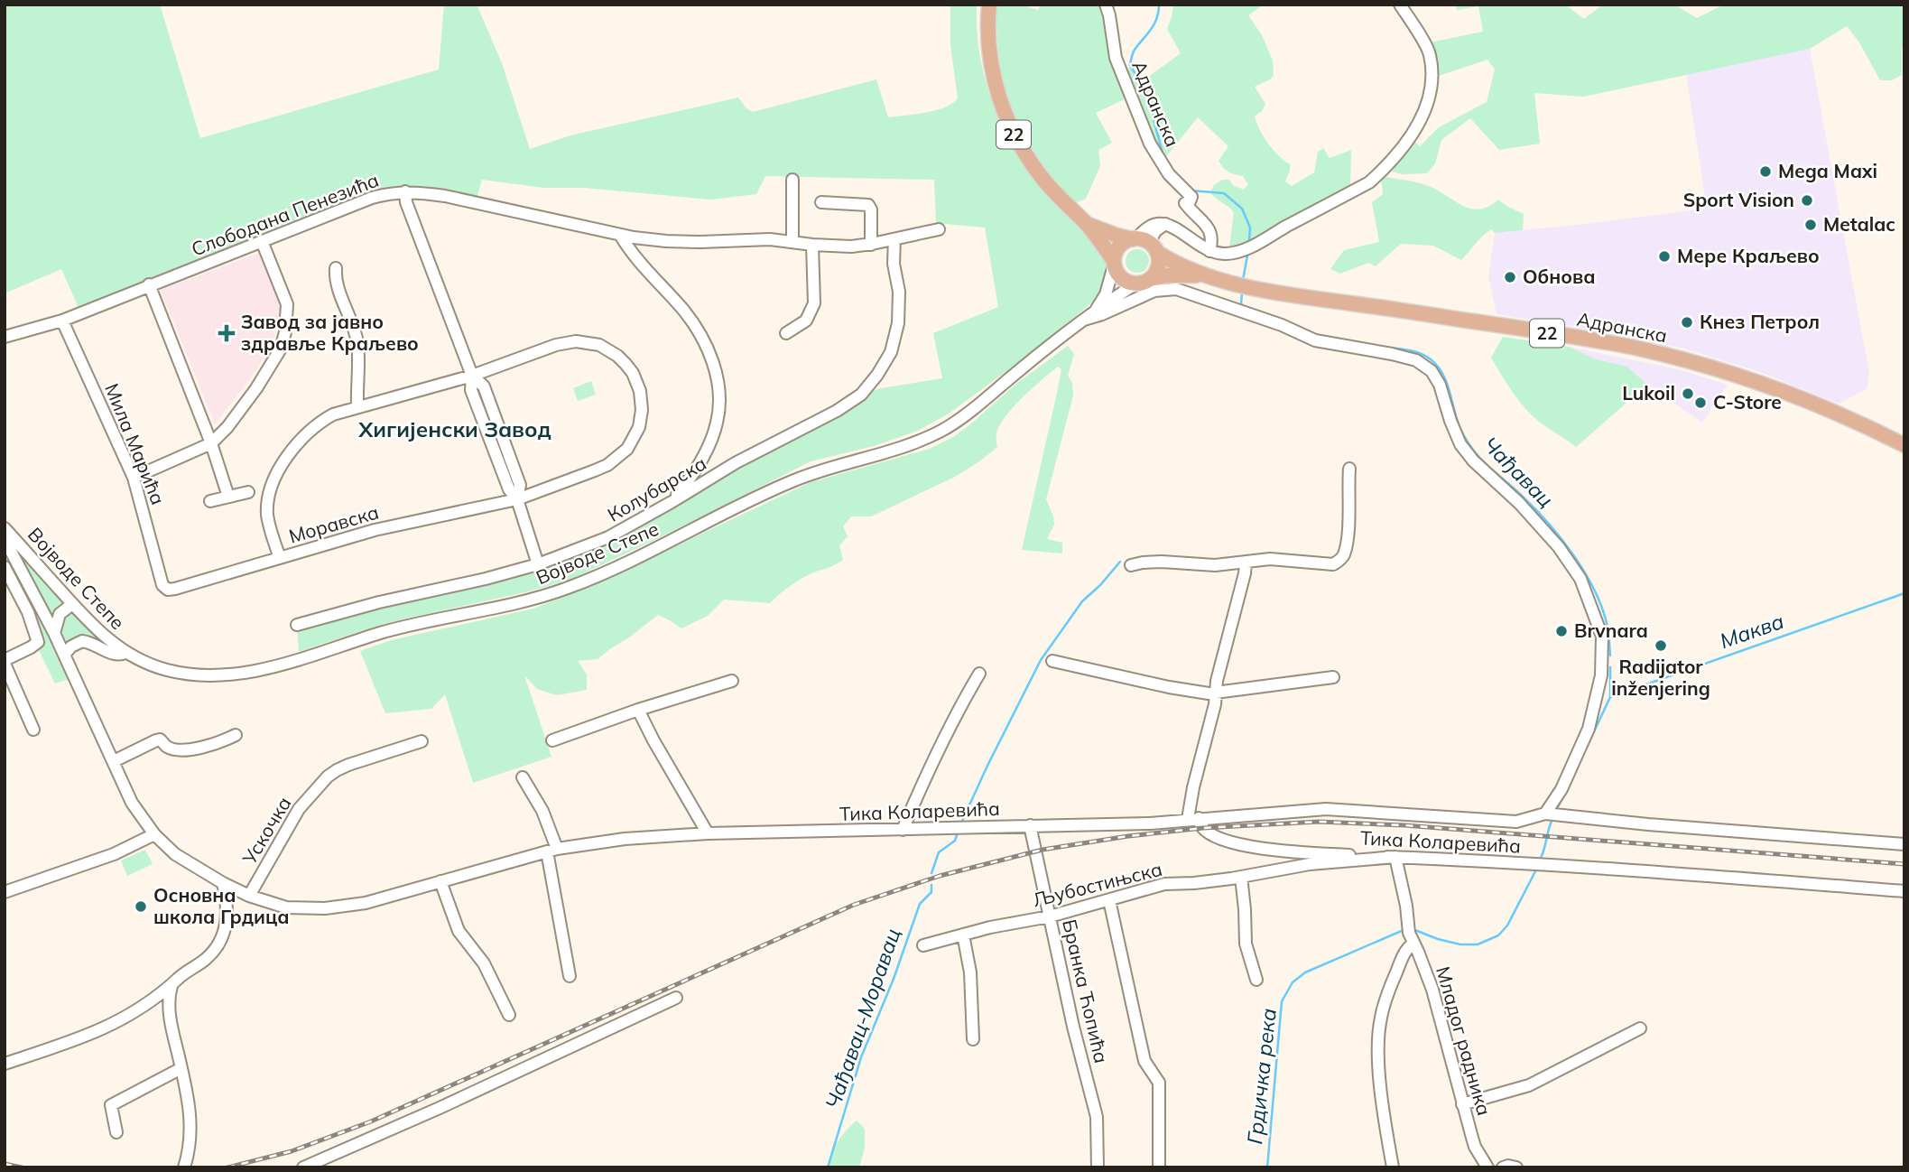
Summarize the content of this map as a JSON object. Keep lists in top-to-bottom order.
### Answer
{
  "streets": {
    "main road": ["Адранска", "22"],
    "street": [
      "Слободана Пенезића",
      "Мила Марића",
      "Колубарска",
      "Моравска",
      "Војводе Степе",
      "Тика Коларевића",
      "Ускочка",
      "Љубостињска",
      "Бранка Ћопића",
      "Младог радника"
    ]
  },
  "crossings": [
    ["Адранска", "22"],
    ["Адранска", "Војводе Степе"],
    ["22", "Војводе Степе"],
    ["Слободана Пенезића", "Мила Марића"],
    ["Слободана Пенезића", "Колубарска"],
    ["Мила Марића", "Моравска"],
    ["Тика Коларевића", "Ускочка"],
    ["Тика Коларевића", "Љубостињска"],
    ["Тика Коларевића", "Бранка Ћопића"],
    ["Тика Коларевића", "Младог радника"],
    ["Љубостињска", "Бранка Ћопића"],
    ["Љубостињска", "Младог радника"]
  ],
  "districts": ["Хигијенски Завод"],
  "water": [
    "Чађавац",
    "Маква",
    "Чађавац-Моравац",
    "Грдичка река"
  ],
  "places": {
    "other": [
      "Mega Maxi",
      "Sport Vision",
      "Metalac",
      "Мере Краљево",
      "Обнова",
      "Кнез Петрол",
      "Lukoil",
      "C-Store",
      "Brvnara",
      "Radijator inženjering",
      "Основна школа Грдица"
    ],
    "health": ["Завод за јавно здравље Краљево"]
  }
}
